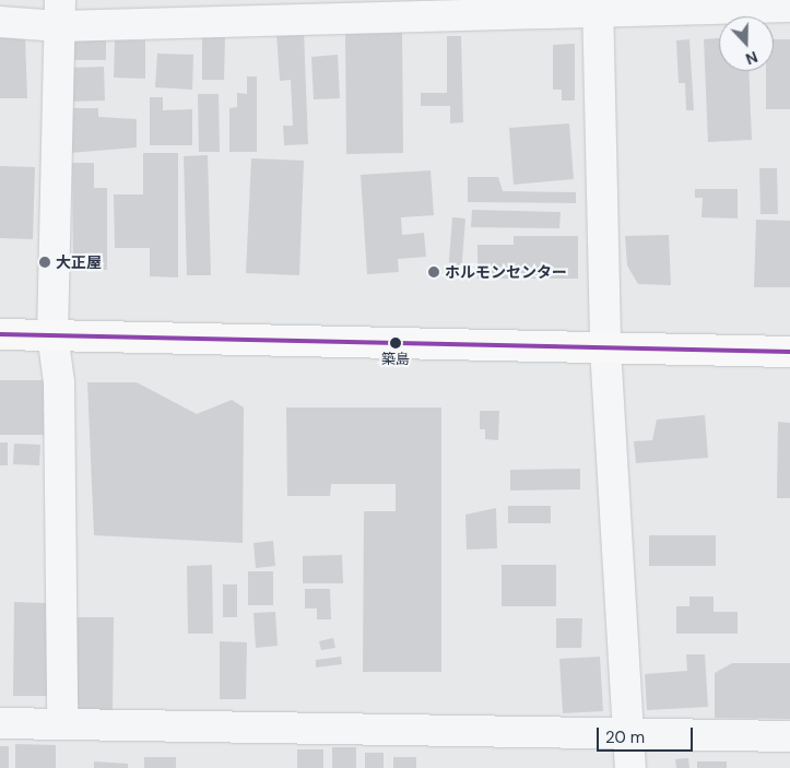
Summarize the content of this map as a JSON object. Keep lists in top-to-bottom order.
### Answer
{
  "places": ["大正屋", "ホルモンセンター", "築島"],
  "scale_bar": "20 m",
  "north": "bottom"
}
